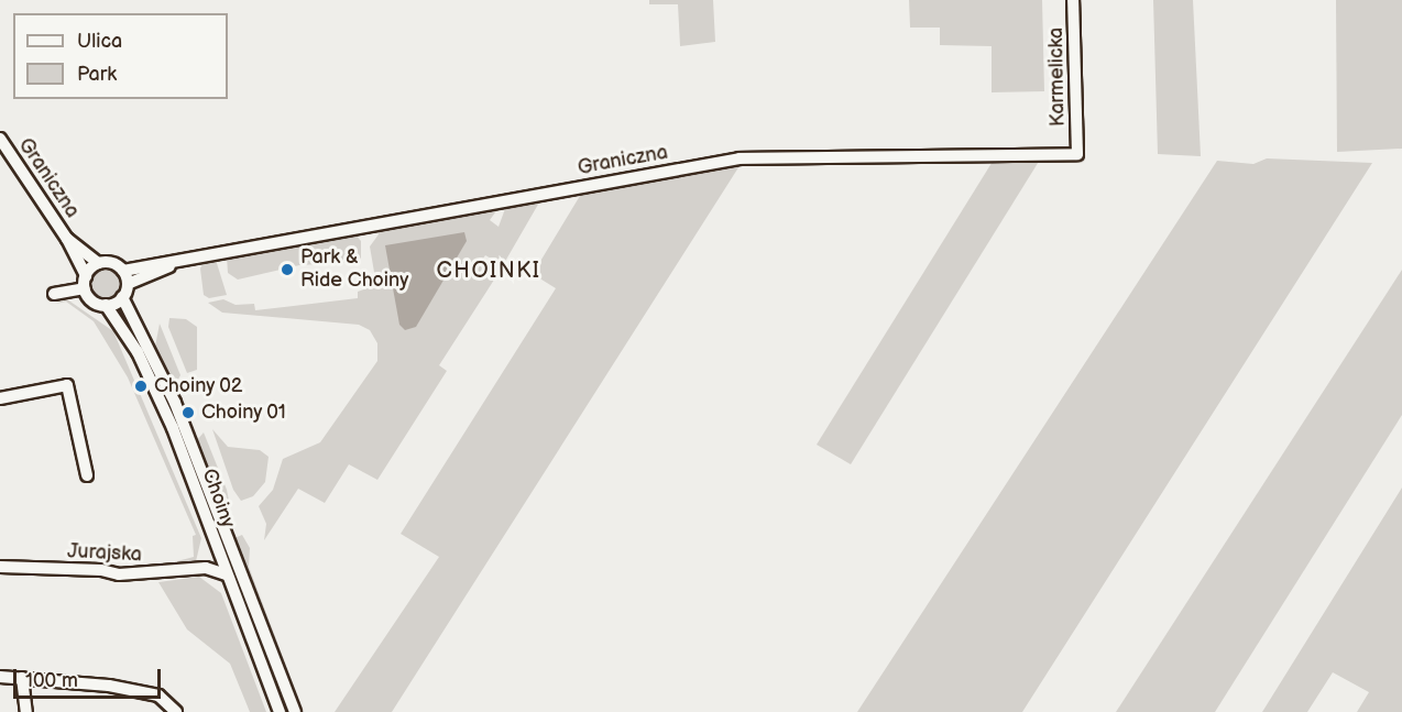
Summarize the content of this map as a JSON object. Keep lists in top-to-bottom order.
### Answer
{
  "streets": {
    "street": [
      "Karmelicka",
      "Graniczna",
      "Choiny",
      "Jurajska"
    ]
  },
  "crossings": [
    ["Karmelicka", "Graniczna"],
    ["Graniczna", "Choiny"],
    ["Choiny", "Jurajska"]
  ],
  "districts": ["CHOINKI"],
  "places": ["Park & Ride Choiny", "Choiny 02", "Choiny 01"],
  "legend": ["Ulica", "Park"],
  "scale_bar": "100 m"
}
